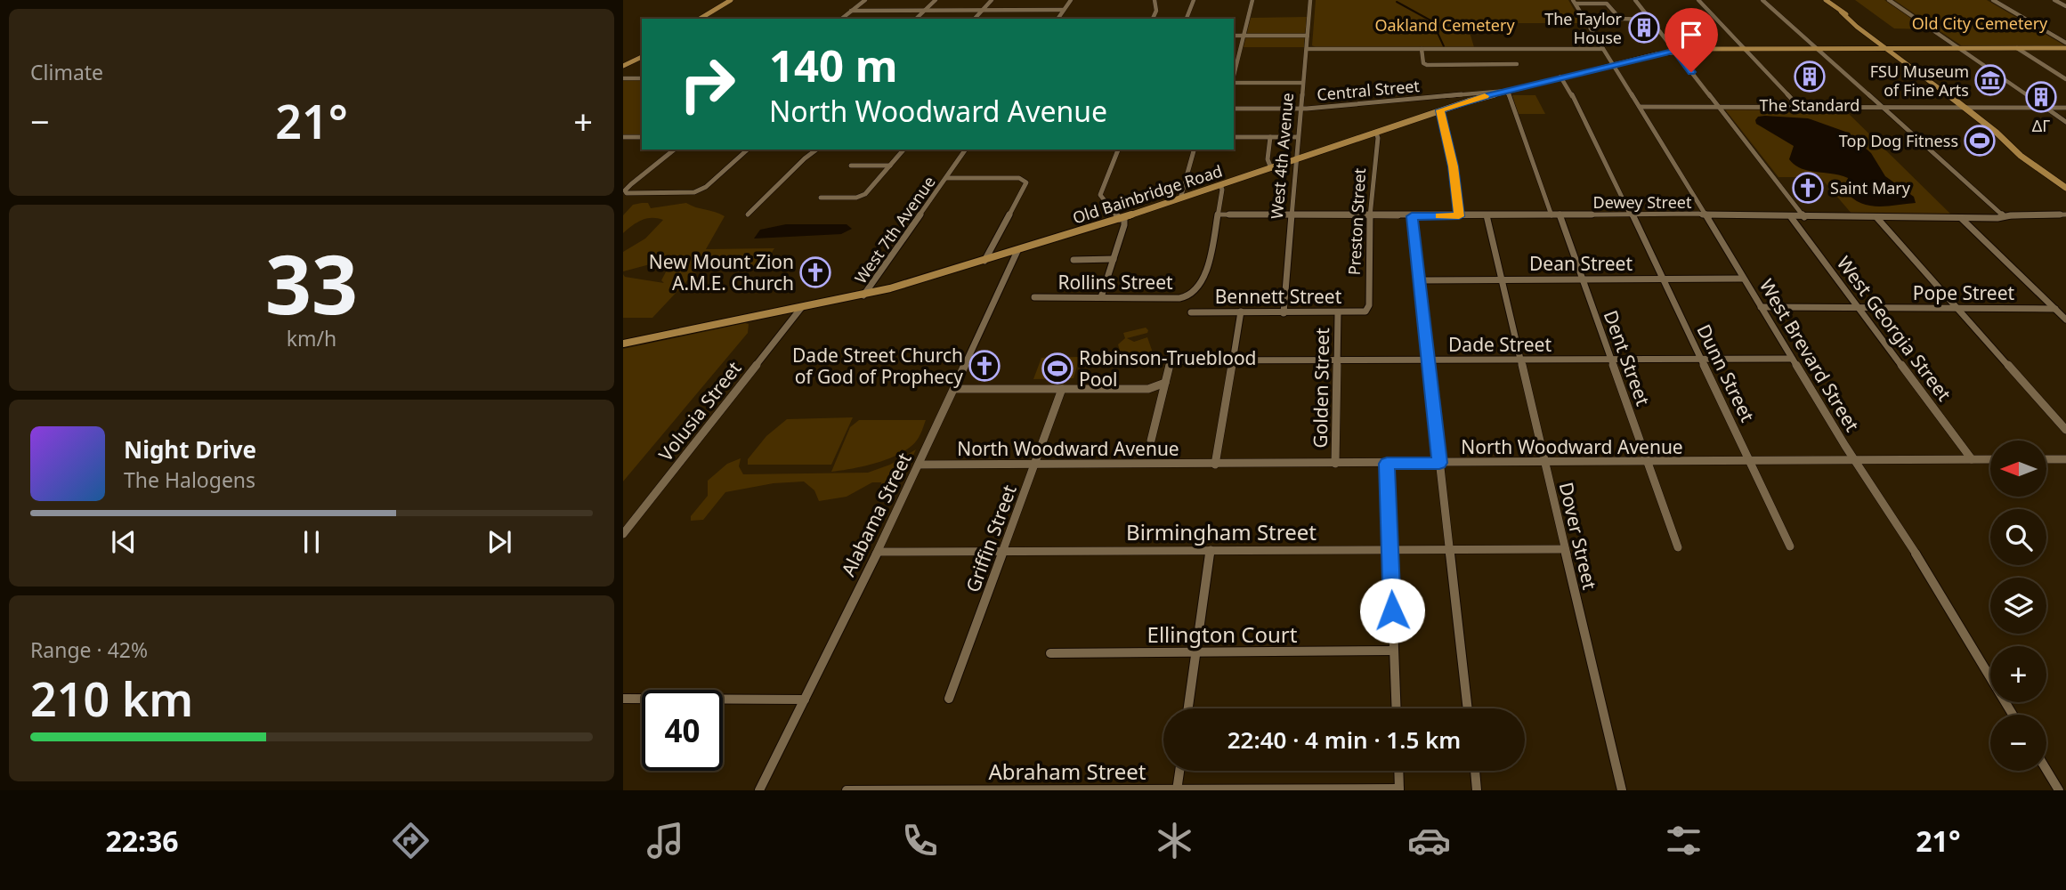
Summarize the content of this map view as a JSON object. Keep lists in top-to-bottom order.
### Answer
{
  "streets": {
    "main road": ["Old Bainbridge Road"],
    "street": [
      "Central Street",
      "West 4th Avenue",
      "Dewey Street",
      "Preston Street",
      "West 7th Avenue",
      "Dean Street",
      "Rollins Street",
      "Pope Street",
      "Bennett Street",
      "West Georgia Street",
      "Dade Street",
      "West Brevard Street",
      "Dent Street",
      "Dunn Street",
      "Golden Street",
      "Volusia Street",
      "North Woodward Avenue",
      "Alabama Street",
      "Birmingham Street",
      "Dover Street",
      "Griffin Street",
      "Ellington Court",
      "Abraham Street"
    ]
  },
  "crossings": [
    ["Central Street", "West 4th Avenue"],
    ["Central Street", "Old Bainbridge Road"],
    ["Central Street", "Dent Street"],
    ["West 4th Avenue", "Old Bainbridge Road"],
    ["West 4th Avenue", "Dewey Street"],
    ["West 4th Avenue", "Bennett Street"],
    ["Old Bainbridge Road", "Preston Street"],
    ["Old Bainbridge Road", "West 7th Avenue"],
    ["Old Bainbridge Road", "Rollins Street"],
    ["Old Bainbridge Road", "West Brevard Street"],
    ["Old Bainbridge Road", "Dent Street"],
    ["Old Bainbridge Road", "Dunn Street"],
    ["Old Bainbridge Road", "Volusia Street"],
    ["Old Bainbridge Road", "Alabama Street"],
    ["Dewey Street", "Preston Street"],
    ["Dewey Street", "Rollins Street"],
    ["Dewey Street", "West Georgia Street"],
    ["Dewey Street", "West Brevard Street"],
    ["Dewey Street", "Dent Street"],
    ["Dewey Street", "Dunn Street"],
    ["Dewey Street", "Dover Street"],
    ["Preston Street", "Bennett Street"],
    ["Dean Street", "West Brevard Street"],
    ["Dean Street", "Dent Street"],
    ["Dean Street", "Dunn Street"],
    ["Dean Street", "Dover Street"],
    ["Pope Street", "West Georgia Street"],
    ["Pope Street", "West Brevard Street"],
    ["Bennett Street", "Golden Street"],
    ["West Georgia Street", "North Woodward Avenue"],
    ["Dade Street", "West Brevard Street"],
    ["Dade Street", "Dent Street"],
    ["Dade Street", "Dunn Street"],
    ["Dade Street", "Golden Street"],
    ["Dade Street", "Dover Street"],
    ["West Brevard Street", "North Woodward Avenue"],
    ["Dent Street", "North Woodward Avenue"],
    ["Dunn Street", "North Woodward Avenue"],
    ["Golden Street", "North Woodward Avenue"],
    ["North Woodward Avenue", "Alabama Street"],
    ["North Woodward Avenue", "Dover Street"],
    ["North Woodward Avenue", "Griffin Street"],
    ["Alabama Street", "Birmingham Street"],
    ["Birmingham Street", "Dover Street"],
    ["Birmingham Street", "Griffin Street"]
  ],
  "parks": ["Old City Cemetery", "Oakland Cemetery"],
  "places": {
    "building": ["The Taylor House", "The Standard", "ΔΓ"],
    "museum": ["FSU Museum of Fine Arts"],
    "sports": ["Top Dog Fitness", "Robinson-Trueblood Pool"],
    "church": ["Saint Mary", "New Mount Zion A.M.E. Church", "Dade Street Church of God of Prophecy"]
  },
  "north": "left",
  "page": {
    "tile": [
      "Climate",
      ["33", "km/h"],
      ["Range · 42%", "210 km"]
    ],
    "turn": ["140 m", "North Woodward Avenue"],
    "heat": ["−", "21°", "+"],
    "song": ["Night Drive", "The Halogens"],
    "map_buttons": ["+", "−"],
    "limit": "40",
    "trip": "22:40 · 4 min · 1.5 km",
    "tabs": ["22:36", "21°"]
  }
}
